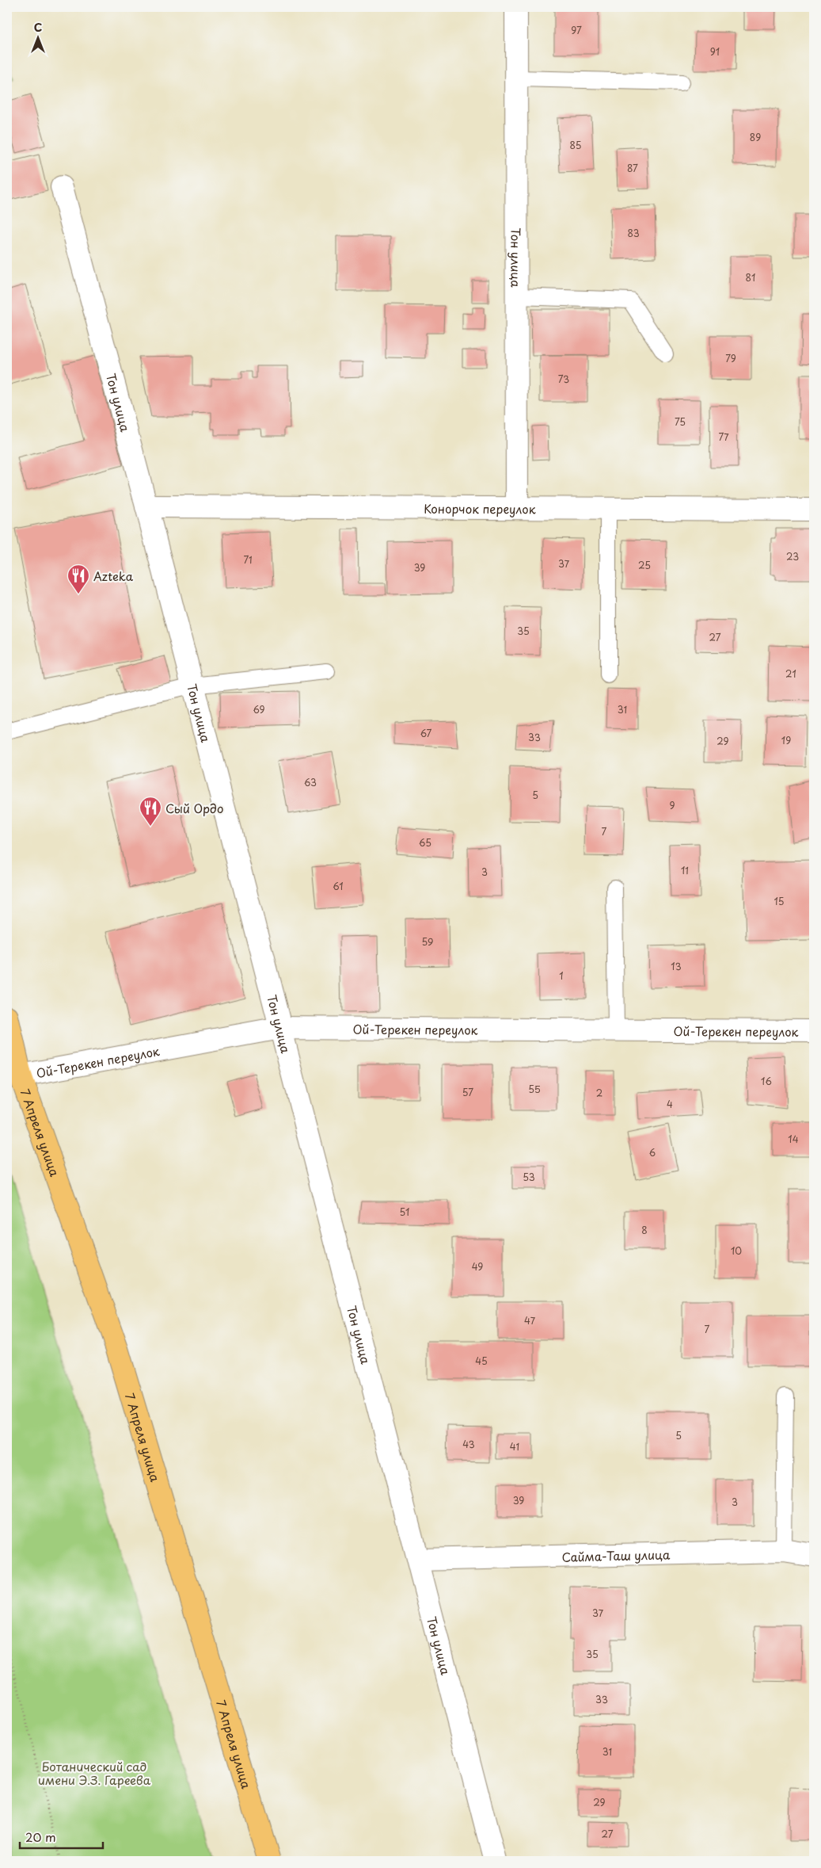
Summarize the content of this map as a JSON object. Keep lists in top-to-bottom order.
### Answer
{
  "streets": {
    "main road": ["7 Апреля улица"],
    "street": [
      "Тон улица",
      "Конорчок переулок",
      "Ой-Терекен переулок",
      "Сайма-Таш улица"
    ]
  },
  "crossings": [
    ["Тон улица", "Конорчок переулок"],
    ["Тон улица", "Ой-Терекен переулок"],
    ["Тон улица", "Сайма-Таш улица"],
    ["Ой-Терекен переулок", "7 Апреля улица"]
  ],
  "parks": ["Ботанический сад имени Э.З. Гареева"],
  "places": {
    "restaurant": ["Azteka", "Сый Ордо"]
  },
  "house_numbers": [
    "97",
    "91",
    "89",
    "85",
    "87",
    "83",
    "81",
    "79",
    "73",
    "75",
    "77",
    "23",
    "71",
    "37",
    "25",
    "39",
    "35",
    "27",
    "21",
    "69",
    "31",
    "67",
    "33",
    "19",
    "29",
    "63",
    "5",
    "9",
    "7",
    "65",
    "11",
    "3",
    "61",
    "15",
    "59",
    "13",
    "1",
    "16",
    "55",
    "57",
    "2",
    "4",
    "14",
    "6",
    "53",
    "51",
    "8",
    "10",
    "49",
    "47",
    "7",
    "45",
    "5",
    "43",
    "41",
    "39",
    "3",
    "37",
    "35",
    "33",
    "31",
    "29",
    "27"
  ],
  "scale_bar": "20 m",
  "north": "top"
}
